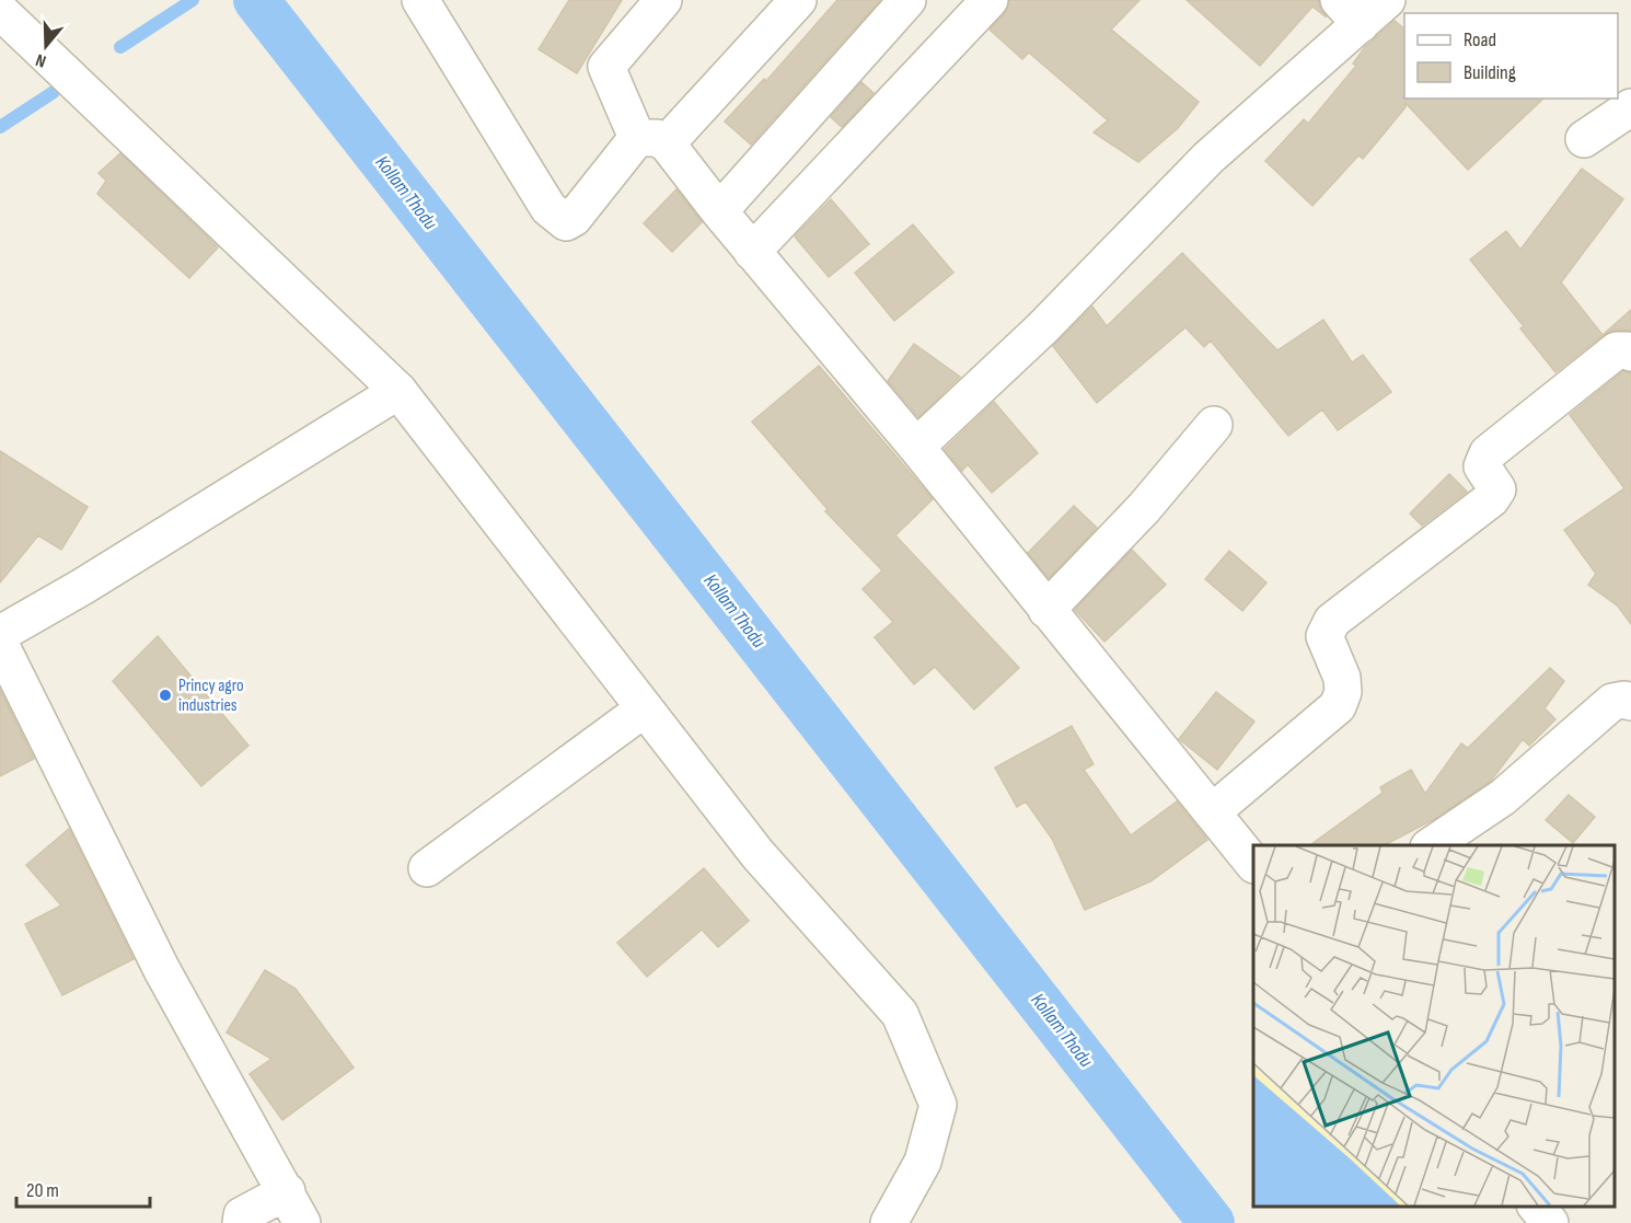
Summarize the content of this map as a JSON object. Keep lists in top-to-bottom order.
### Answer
{
  "water": ["Kollam Thodu"],
  "places": ["Princy agro industries"],
  "legend": ["Road", "Building"],
  "scale_bar": "20 m",
  "north": "bottom"
}
